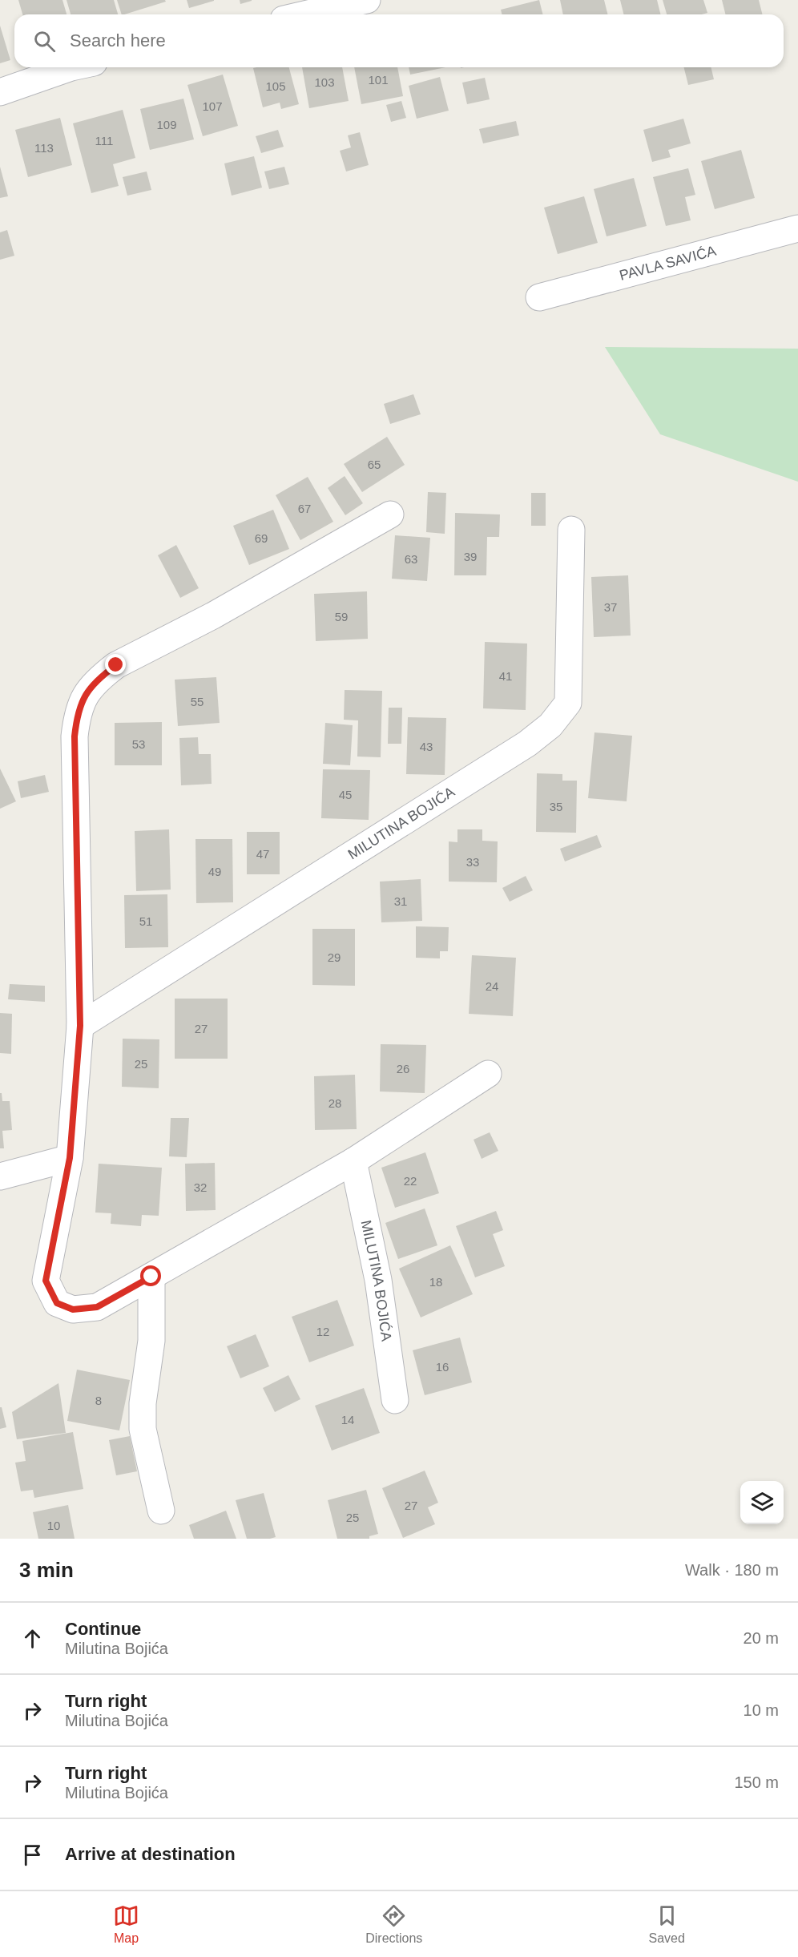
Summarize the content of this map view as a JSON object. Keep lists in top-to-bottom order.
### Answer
{
  "streets": {
    "street": ["PAVLA SAVIĆA", "MILUTINA BOJIĆA"]
  },
  "house_numbers": [
    "101",
    "103",
    "105",
    "107",
    "109",
    "111",
    "113",
    "65",
    "67",
    "69",
    "39",
    "63",
    "37",
    "59",
    "41",
    "55",
    "53",
    "43",
    "45",
    "35",
    "47",
    "33",
    "49",
    "31",
    "51",
    "29",
    "24",
    "27",
    "25",
    "26",
    "28",
    "22",
    "32",
    "18",
    "12",
    "16",
    "8",
    "14",
    "27",
    "25",
    "10"
  ],
  "page": {
    "search": "Search here",
    "heading": ["3 min", "Walk · 180 m"],
    "list": [
      ["Continue", "Milutina Bojića", "20 m"],
      ["Turn right", "Milutina Bojića", "10 m"],
      ["Turn right", "Milutina Bojića", "150 m"],
      "Arrive at destination"
    ],
    "nav": ["Map", "Directions", "Saved"]
  }
}
